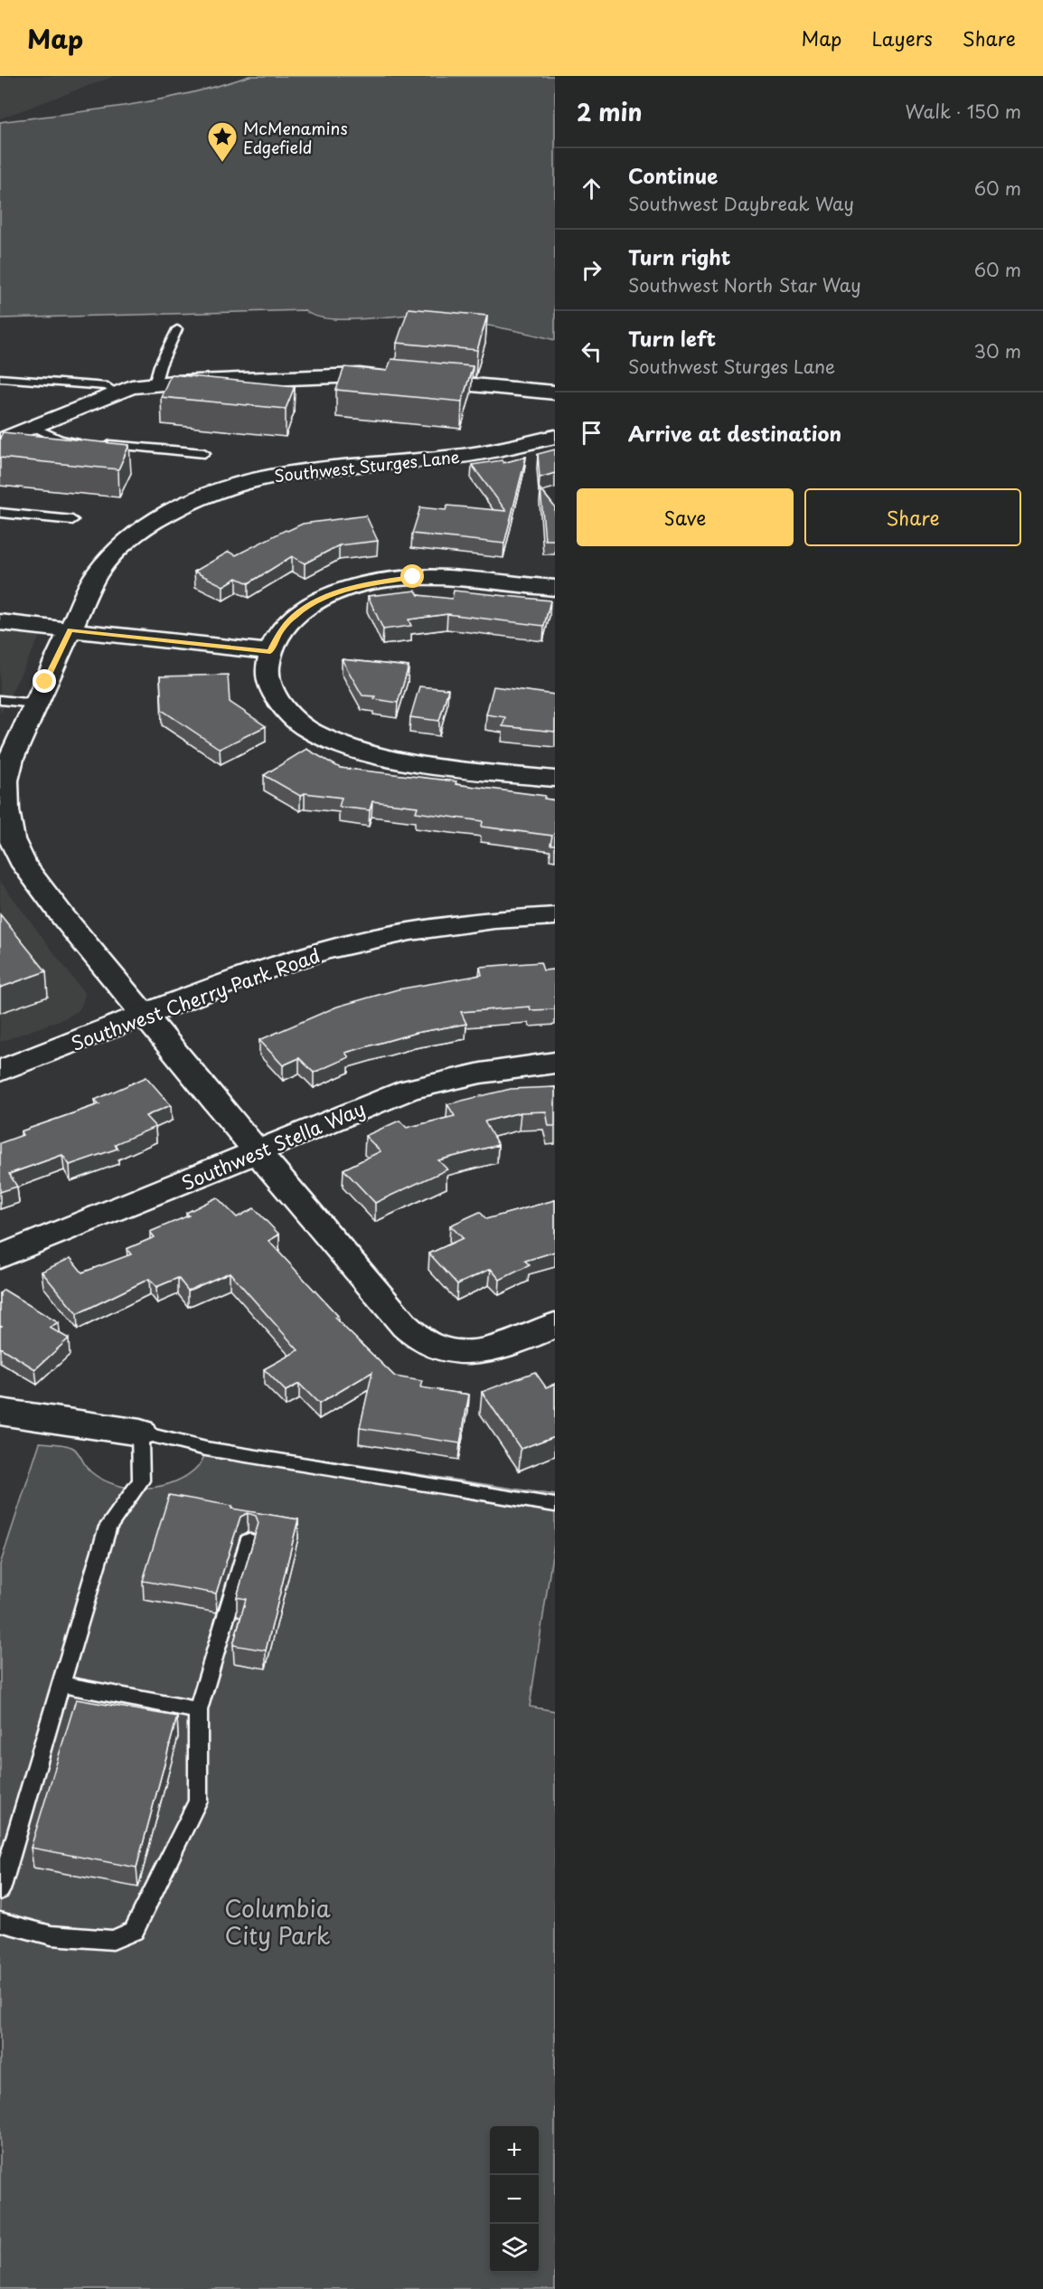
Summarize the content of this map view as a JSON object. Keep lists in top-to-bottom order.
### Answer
{
  "streets": {
    "street": ["Southwest Sturges Lane", "Southwest Cherry Park Road", "Southwest Stella Way"]
  },
  "crossings": [
    ["Southwest Sturges Lane", "Southwest Cherry Park Road"],
    ["Southwest Sturges Lane", "Southwest Stella Way"]
  ],
  "parks": ["Columbia City Park"],
  "places": {
    "place": ["McMenamins Edgefield"]
  },
  "page": {
    "header": "Map",
    "nav": ["Map", "Layers", "Share"],
    "heading": ["2 min", "Walk · 150 m"],
    "list": [
      ["Continue", "Southwest Daybreak Way", "60 m"],
      ["Turn right", "Southwest North Star Way", "60 m"],
      ["Turn left", "Southwest Sturges Lane", "30 m"],
      "Arrive at destination"
    ],
    "buttons": ["Save", "Share"],
    "map_buttons": ["+", "−"]
  }
}
